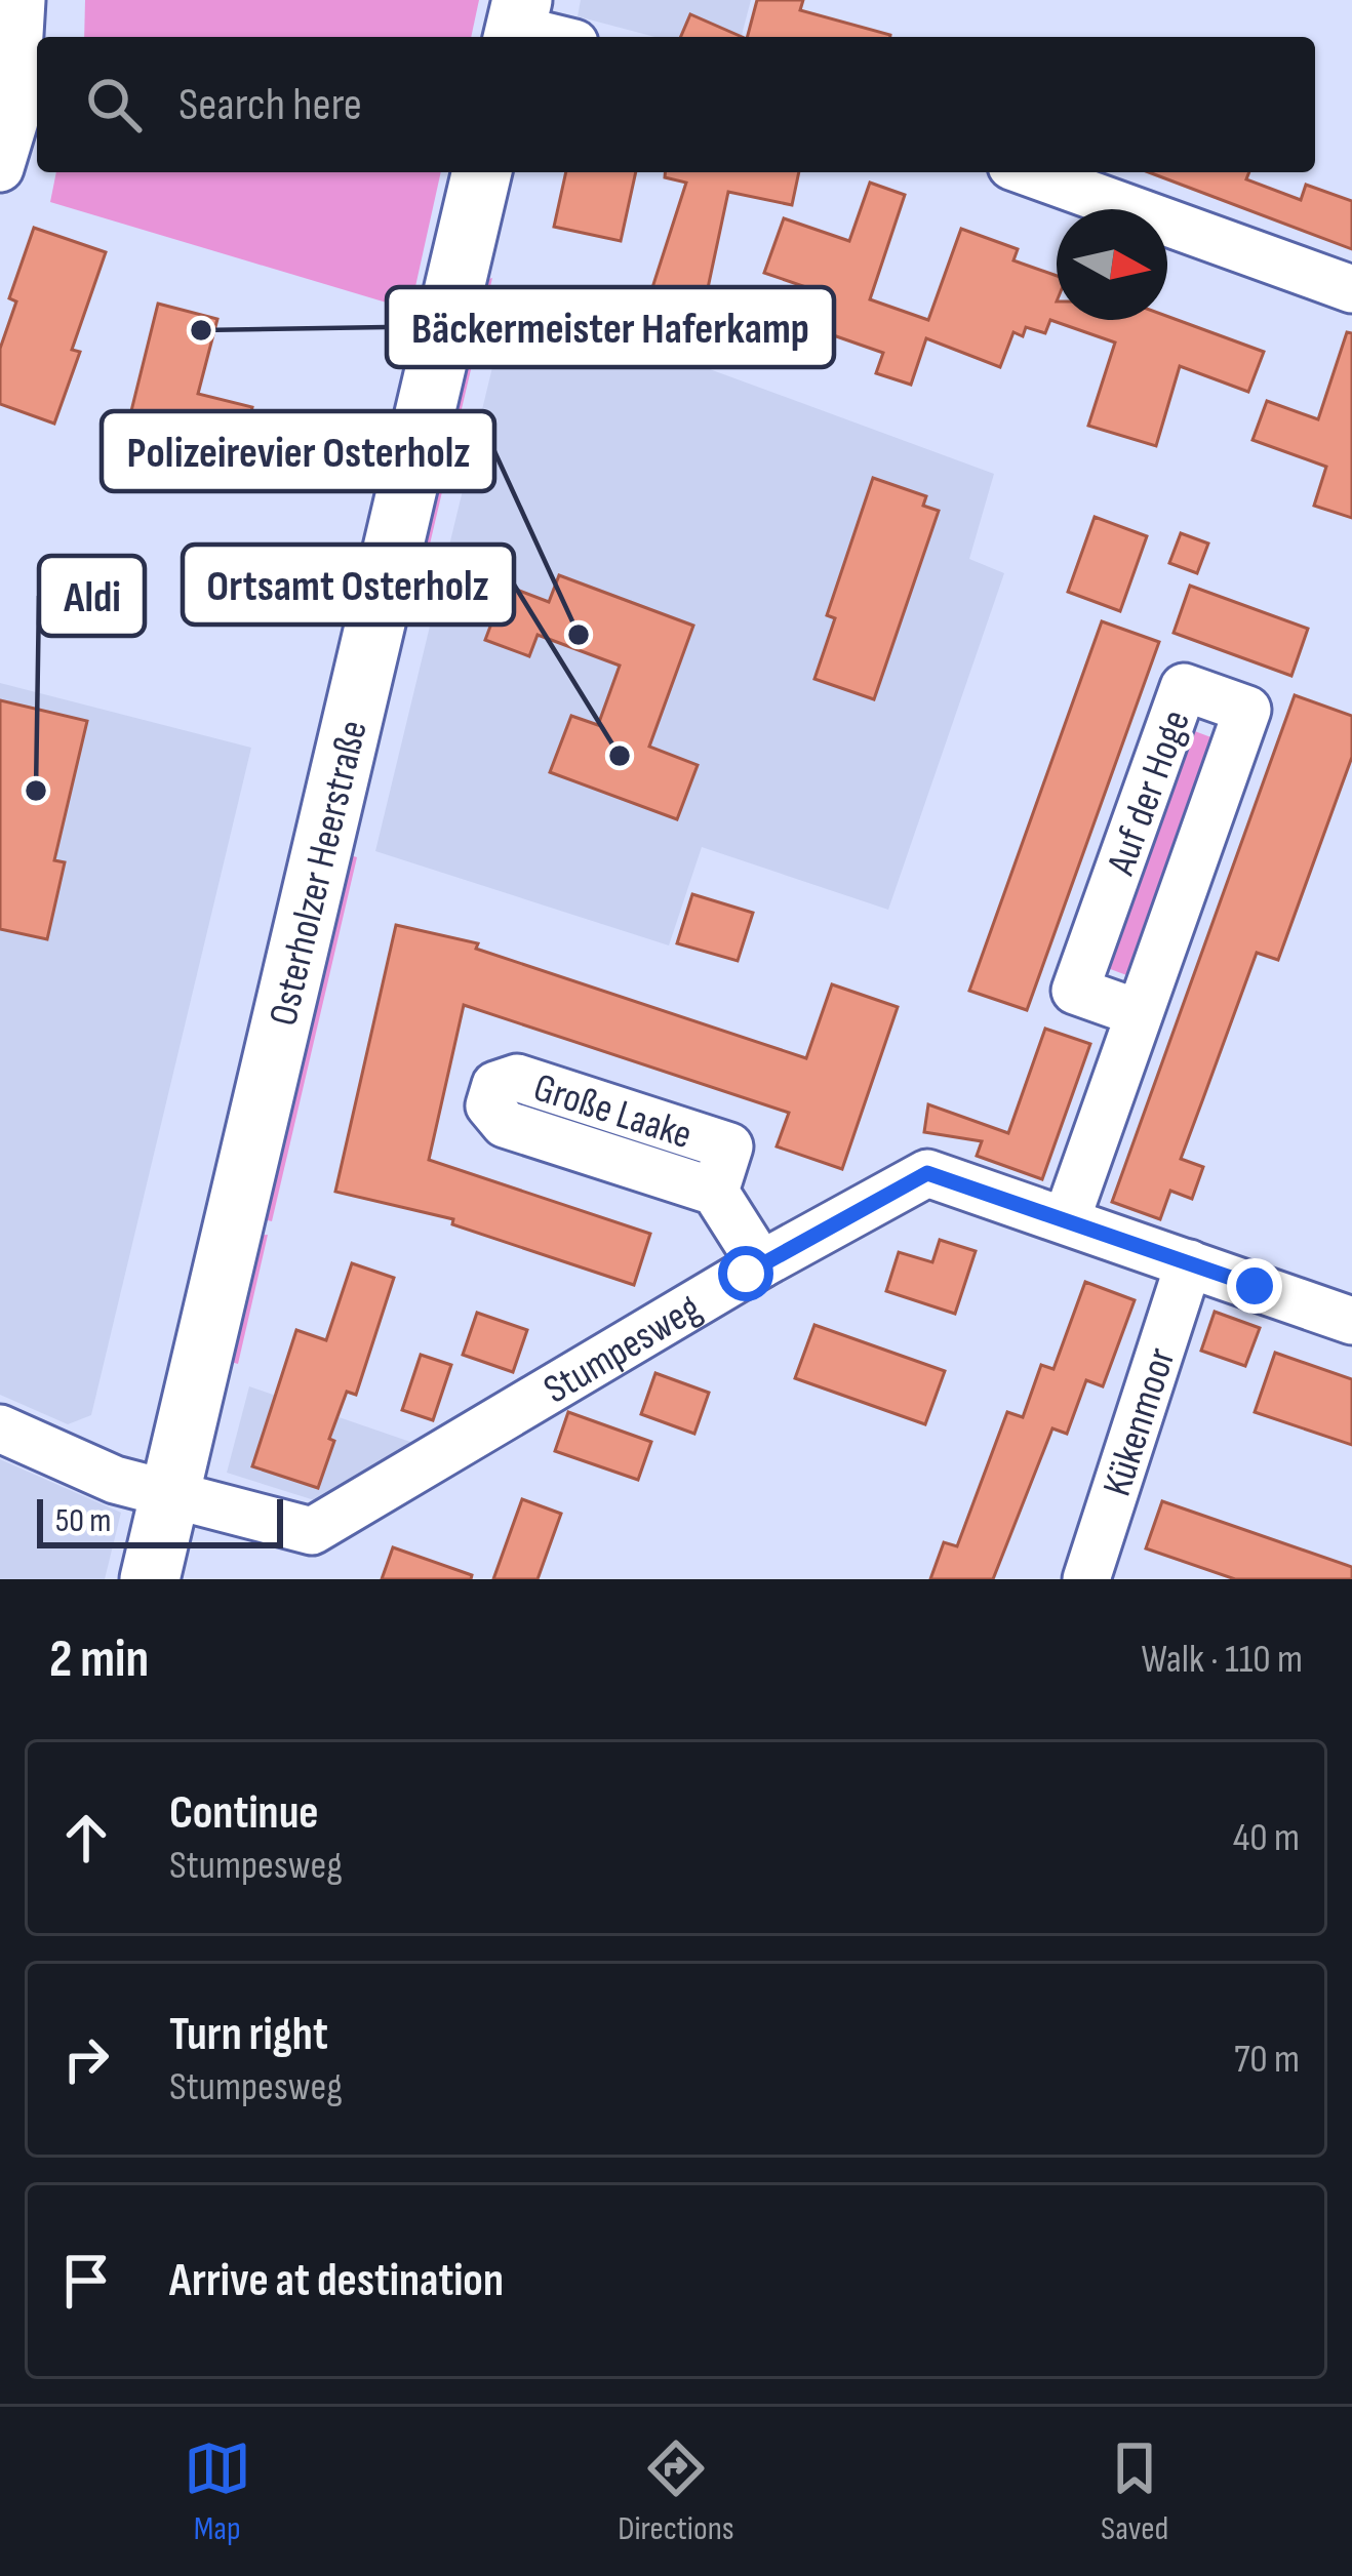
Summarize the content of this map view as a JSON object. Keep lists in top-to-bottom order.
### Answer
{
  "streets": {
    "main road": ["Osterholzer Heerstraße"],
    "street": [
      "Auf der Hoge",
      "Große Laake",
      "Stumpesweg",
      "Kükenmoor"
    ]
  },
  "crossings": [
    ["Auf der Hoge", "Stumpesweg"],
    ["Osterholzer Heerstraße", "Stumpesweg"],
    ["Große Laake", "Stumpesweg"],
    ["Stumpesweg", "Kükenmoor"]
  ],
  "places": [
    "Bäckermeister Haferkamp",
    "Polizeirevier Osterholz",
    "Ortsamt Osterholz",
    "Aldi"
  ],
  "scale_bar": "50 m",
  "north": "right",
  "page": {
    "search": "Search here",
    "scale": "50 m",
    "heading": ["2 min", "Walk · 110 m"],
    "list": [
      ["Continue", "Stumpesweg", "40 m"],
      ["Turn right", "Stumpesweg", "70 m"],
      "Arrive at destination"
    ],
    "nav": ["Map", "Directions", "Saved"]
  }
}
